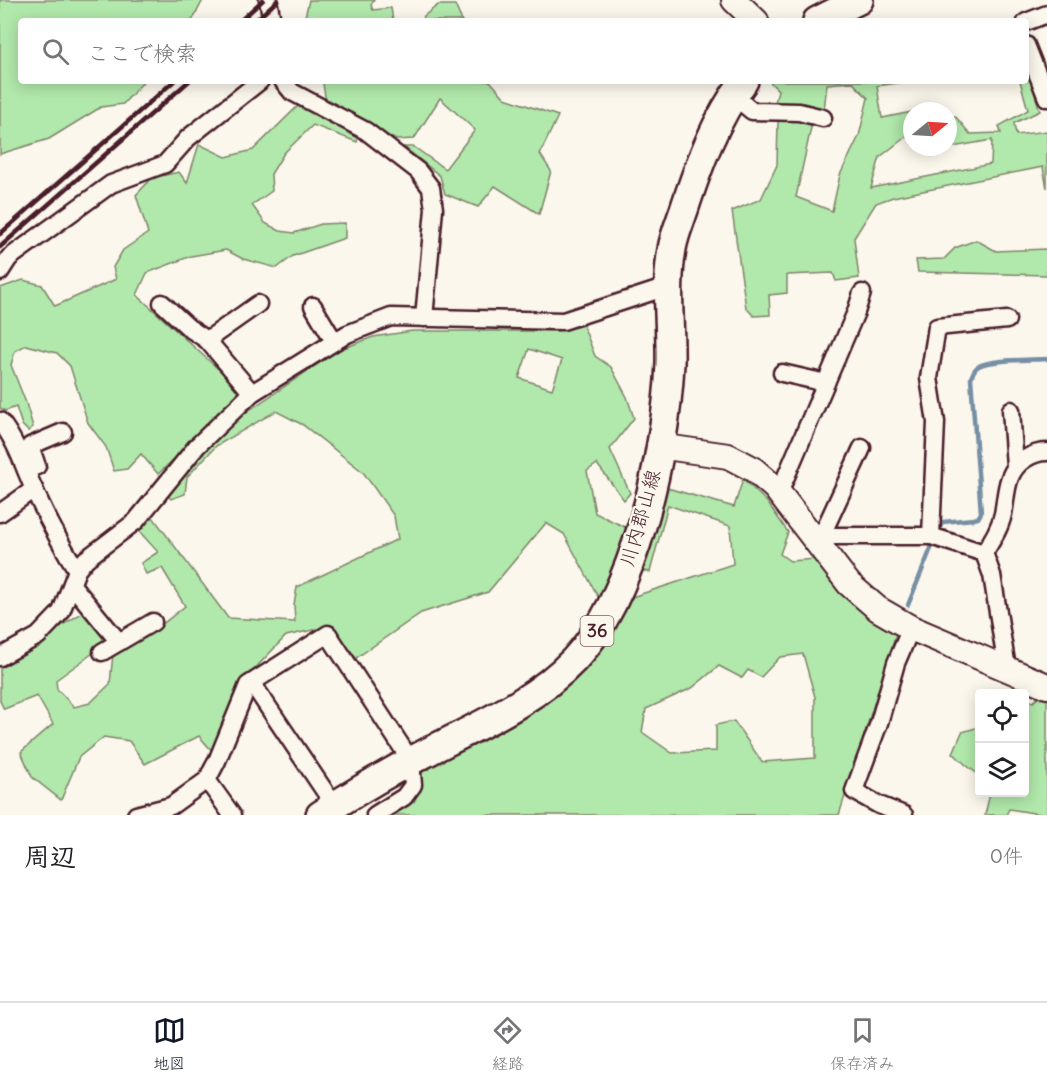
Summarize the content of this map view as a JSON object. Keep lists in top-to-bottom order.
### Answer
{
  "streets": {
    "main road": ["川内郡山線", "36"]
  },
  "north": "right",
  "page": {
    "search": "ここで検索",
    "heading": ["周辺", "0件"],
    "nav": ["地図", "経路", "保存済み"]
  }
}
